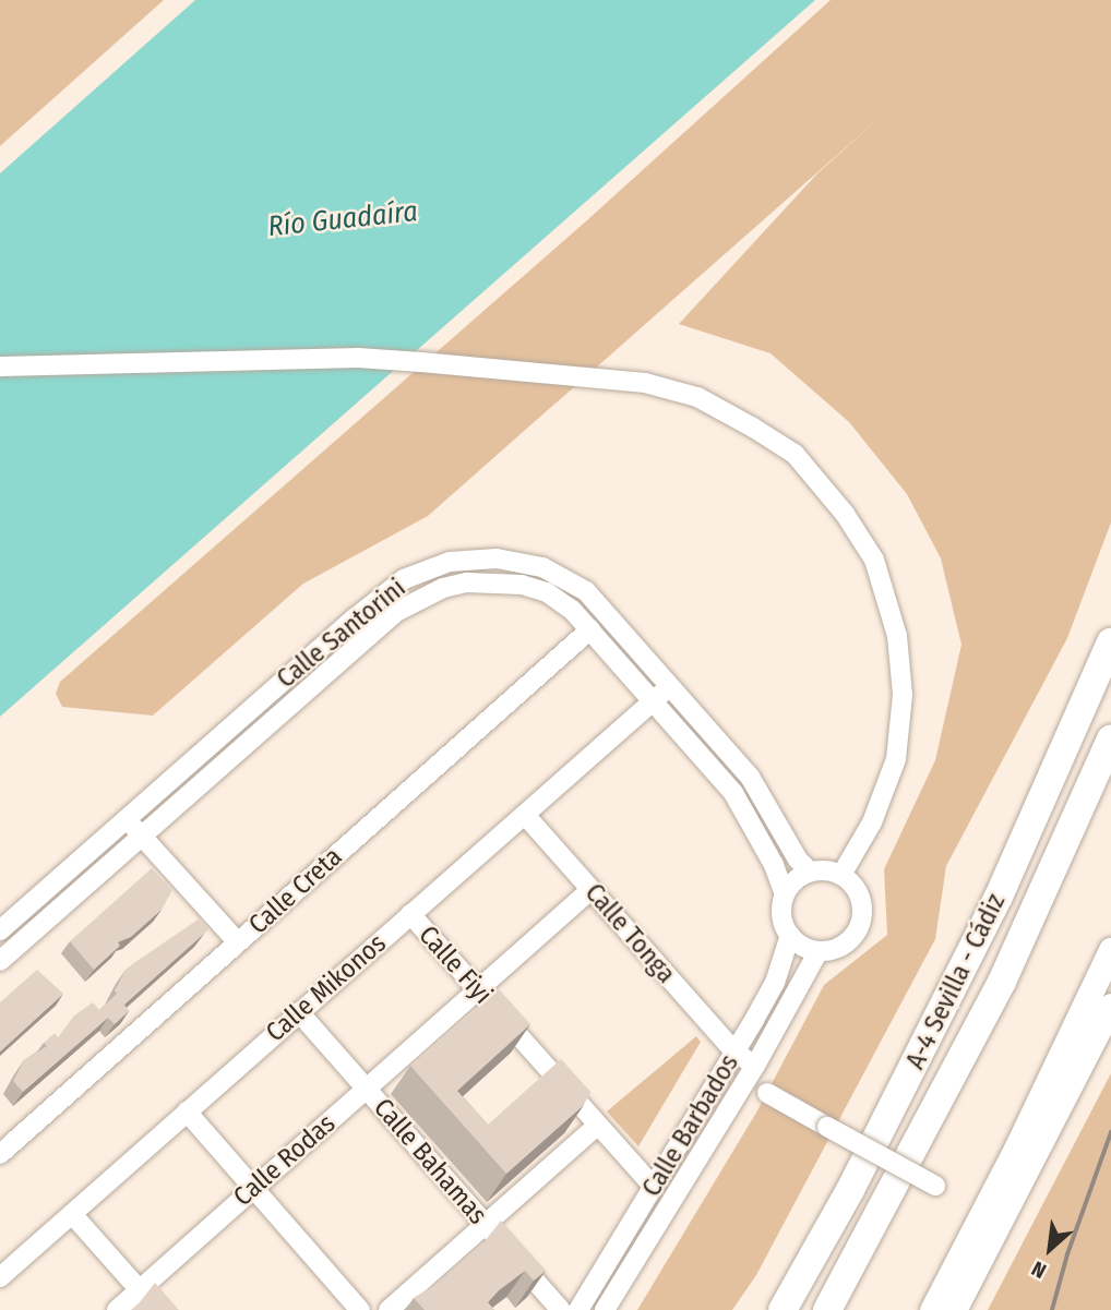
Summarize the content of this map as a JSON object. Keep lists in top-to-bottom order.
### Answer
{
  "streets": {
    "highway": ["A-4 Sevilla - Cádiz"],
    "street": [
      "Calle Santorini",
      "Calle Creta",
      "Calle Tonga",
      "Calle Fiyi",
      "Calle Mikonos",
      "Calle Barbados",
      "Calle Rodas",
      "Calle Bahamas"
    ]
  },
  "crossings": [
    ["Calle Santorini", "Calle Creta"],
    ["Calle Santorini", "Calle Mikonos"],
    ["Calle Santorini", "Calle Barbados"],
    ["Calle Tonga", "Calle Mikonos"],
    ["Calle Tonga", "Calle Barbados"],
    ["Calle Tonga", "Calle Rodas"],
    ["Calle Fiyi", "Calle Mikonos"],
    ["Calle Fiyi", "Calle Barbados"],
    ["Calle Fiyi", "Calle Rodas"],
    ["Calle Mikonos", "Calle Bahamas"],
    ["Calle Rodas", "Calle Bahamas"]
  ],
  "water": ["Río Guadaíra"],
  "north": "bottom left"
}
